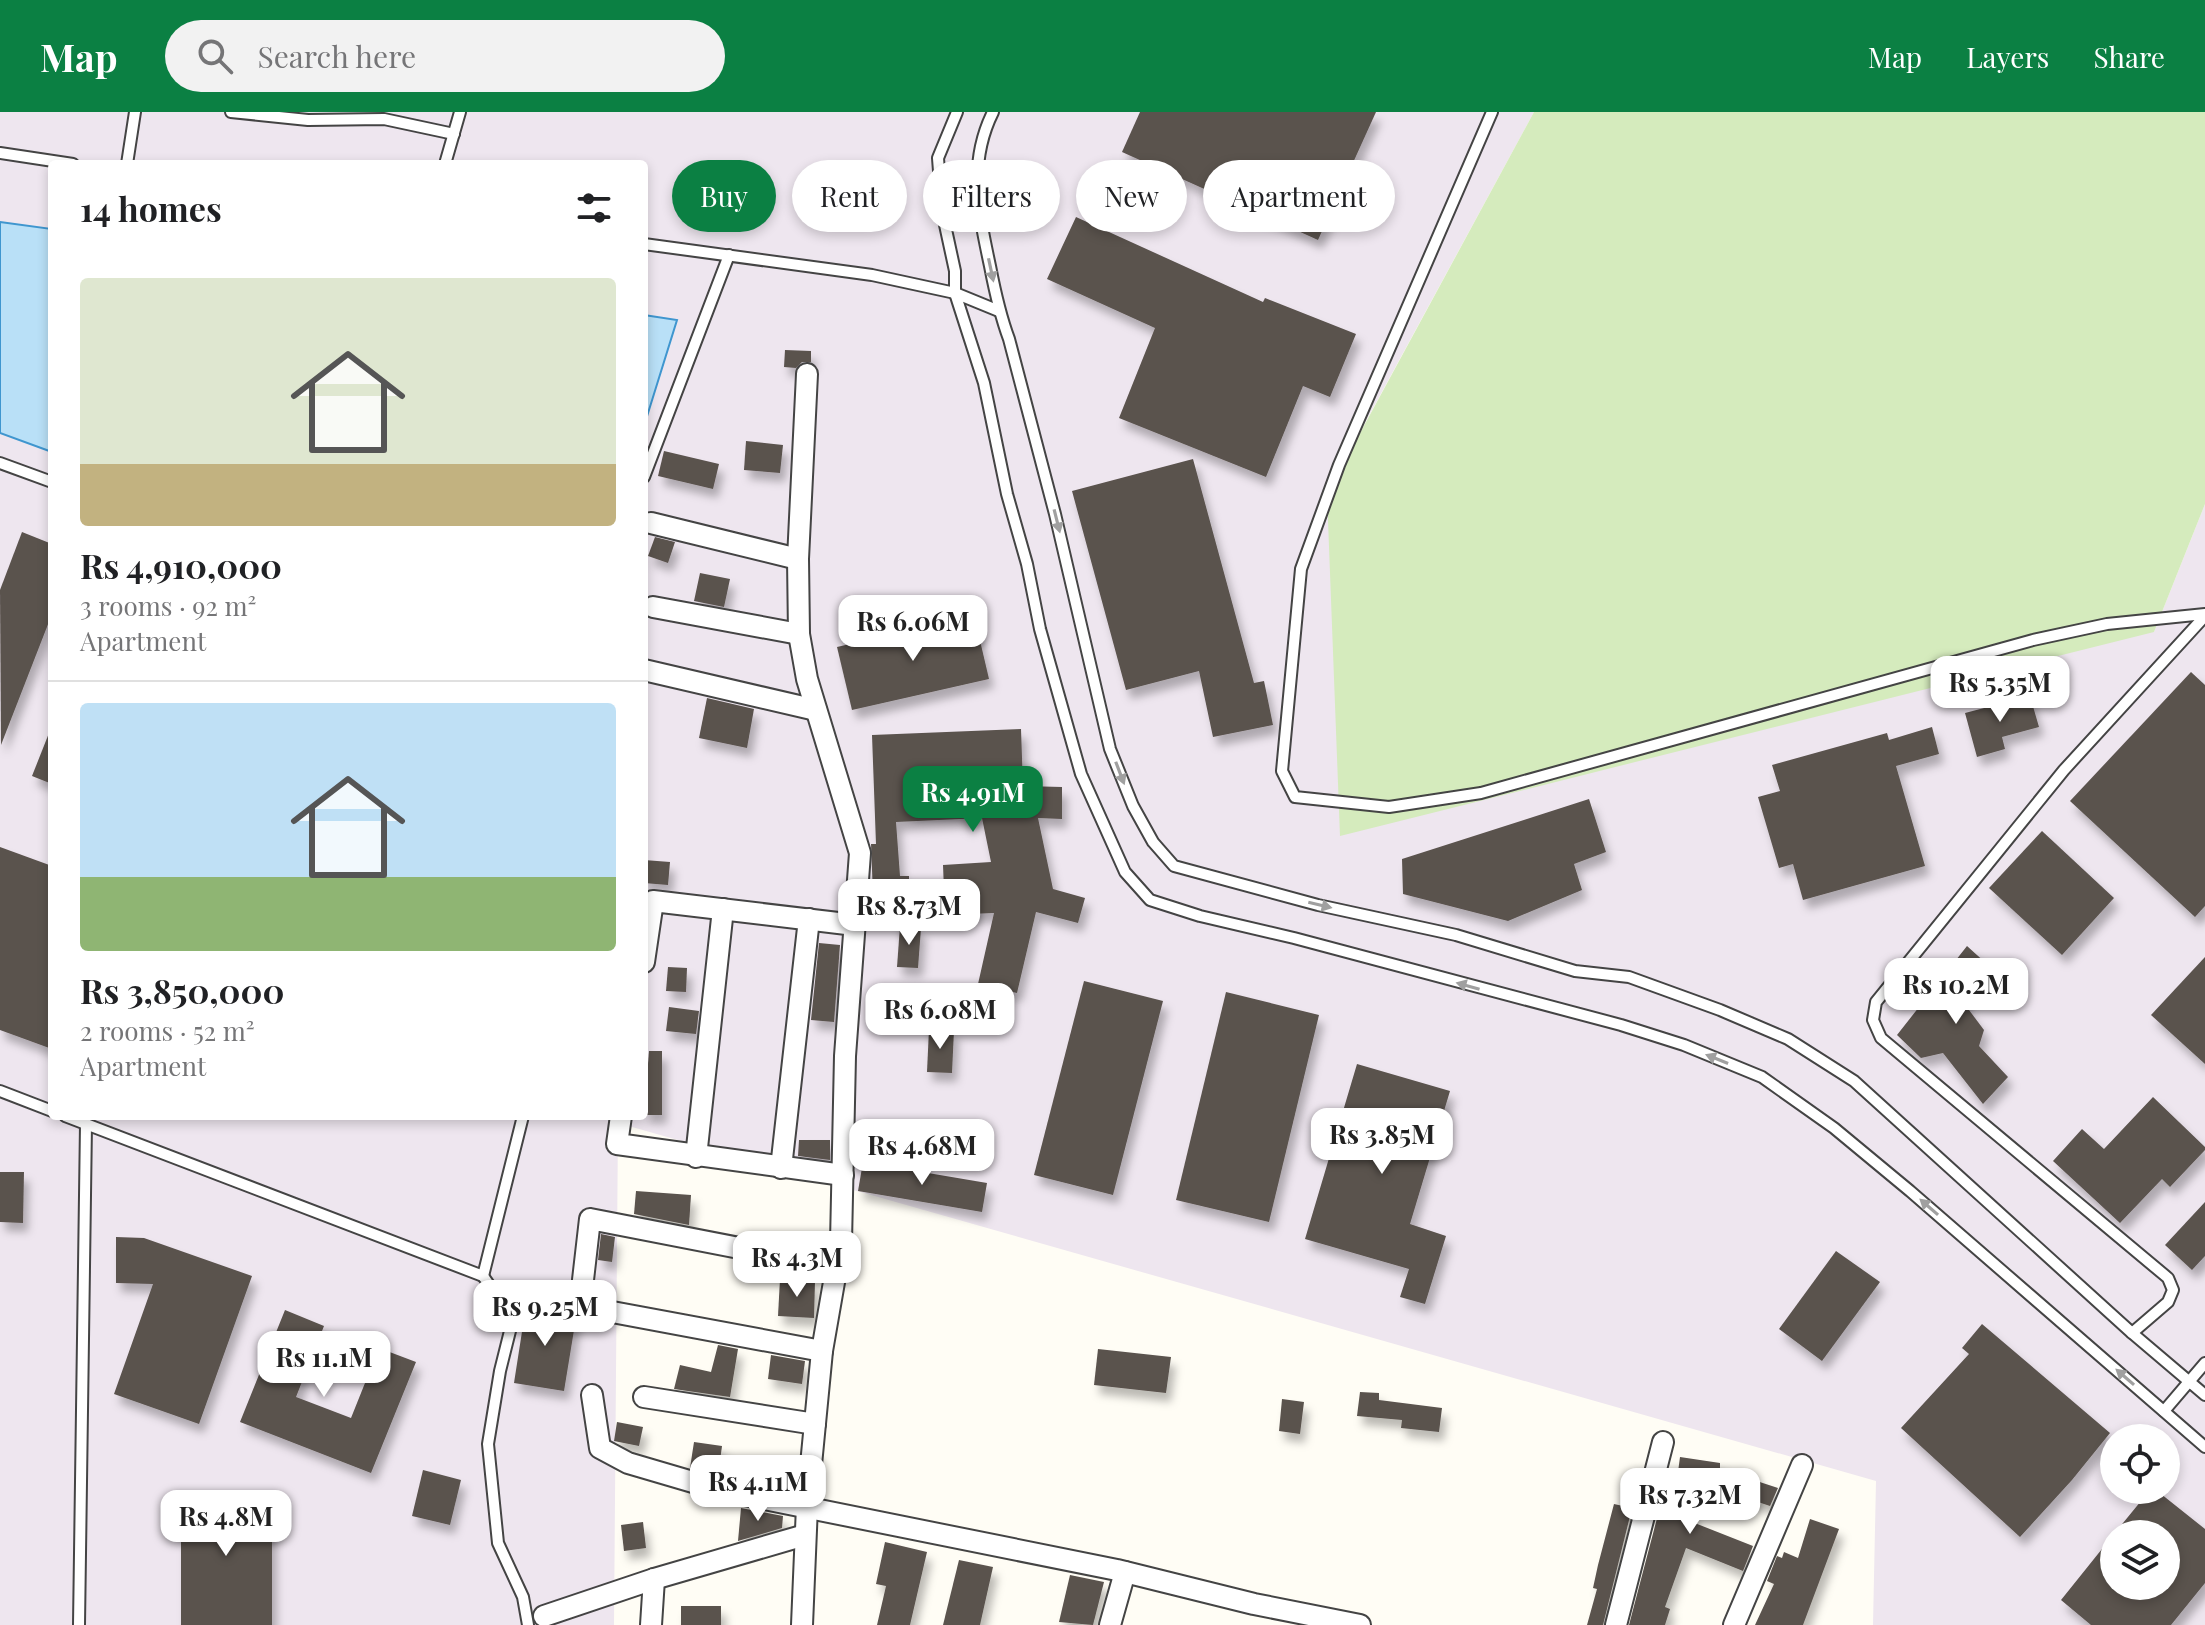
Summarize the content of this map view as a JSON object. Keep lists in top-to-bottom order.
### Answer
{
  "page": {
    "header": "Map",
    "search": "Search here",
    "nav": ["Map", "Layers", "Share"],
    "chip": [
      "Buy",
      "Rent",
      "Filters",
      "New",
      "Apartment"
    ],
    "heading": "14 homes",
    "list": [
      {
        "name": "Rs 4,910,000",
        "note": "3 rooms · 92 m² · Apartment"
      },
      {
        "name": "Rs 3,850,000",
        "note": "2 rooms · 52 m² · Apartment"
      }
    ],
    "price": [
      "Rs 6.06M",
      "Rs 5.35M",
      "Rs 4.91M",
      "Rs 8.73M",
      "Rs 10.2M",
      "Rs 6.08M",
      "Rs 3.85M",
      "Rs 4.68M",
      "Rs 4.3M",
      "Rs 9.25M",
      "Rs 11.1M",
      "Rs 4.11M",
      "Rs 7.32M",
      "Rs 4.8M"
    ]
  }
}
